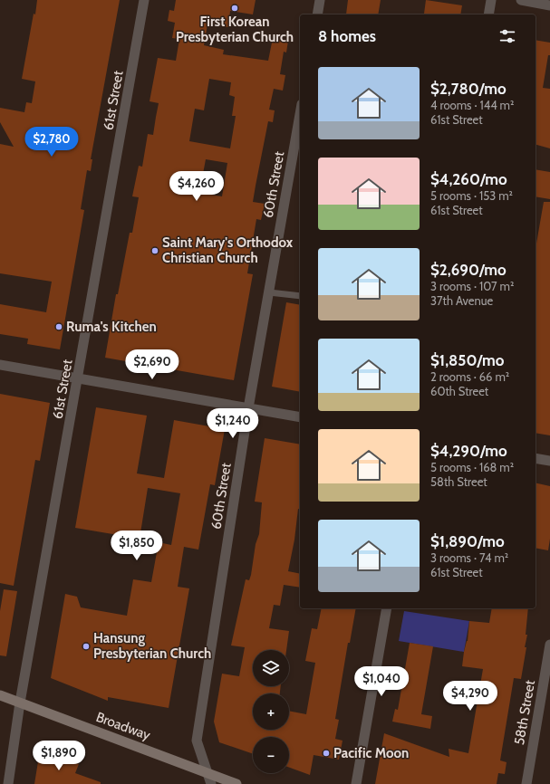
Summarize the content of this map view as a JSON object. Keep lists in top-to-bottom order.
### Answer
{
  "streets": {
    "main road": ["Broadway"],
    "street": ["61st Street", "60th Street", "58th Street"]
  },
  "crossings": [
    ["61st Street", "Broadway"],
    ["60th Street", "Broadway"]
  ],
  "places": [
    "First Korean Presbyterian Church",
    "Saint Mary's Orthodox Christian Church",
    "Ruma's Kitchen",
    "Hansung Presbyterian Church",
    "Pacific Moon"
  ],
  "page": {
    "heading": "8 homes",
    "list": [
      {
        "name": "$2,780/mo",
        "note": "4 rooms · 144 m² · 61st Street"
      },
      {
        "name": "$4,260/mo",
        "note": "5 rooms · 153 m² · 61st Street"
      },
      {
        "name": "$2,690/mo",
        "note": "3 rooms · 107 m² · 37th Avenue"
      },
      {
        "name": "$1,850/mo",
        "note": "2 rooms · 66 m² · 60th Street"
      },
      {
        "name": "$4,290/mo",
        "note": "5 rooms · 168 m² · 58th Street"
      },
      {
        "name": "$1,890/mo",
        "note": "3 rooms · 74 m² · 61st Street"
      }
    ],
    "price": [
      "$2,780",
      "$4,260",
      "$2,690",
      "$1,240",
      "$1,850",
      "$1,040",
      "$4,290",
      "$1,890"
    ],
    "map_buttons": ["+", "−"]
  }
}
